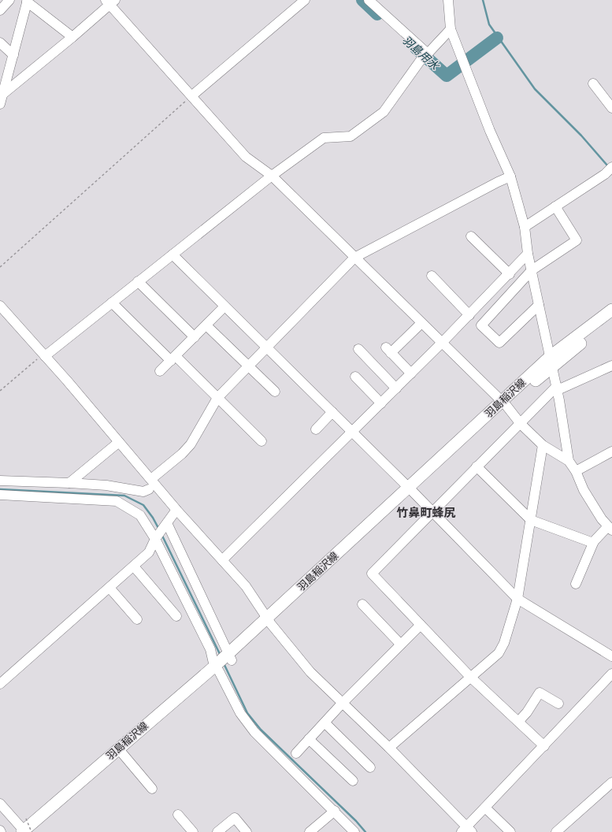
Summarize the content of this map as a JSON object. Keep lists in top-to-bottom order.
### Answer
{
  "streets": {
    "main road": ["羽島稲沢線"]
  },
  "districts": ["竹鼻町蜂尻"],
  "water": ["羽島用水"]
}
